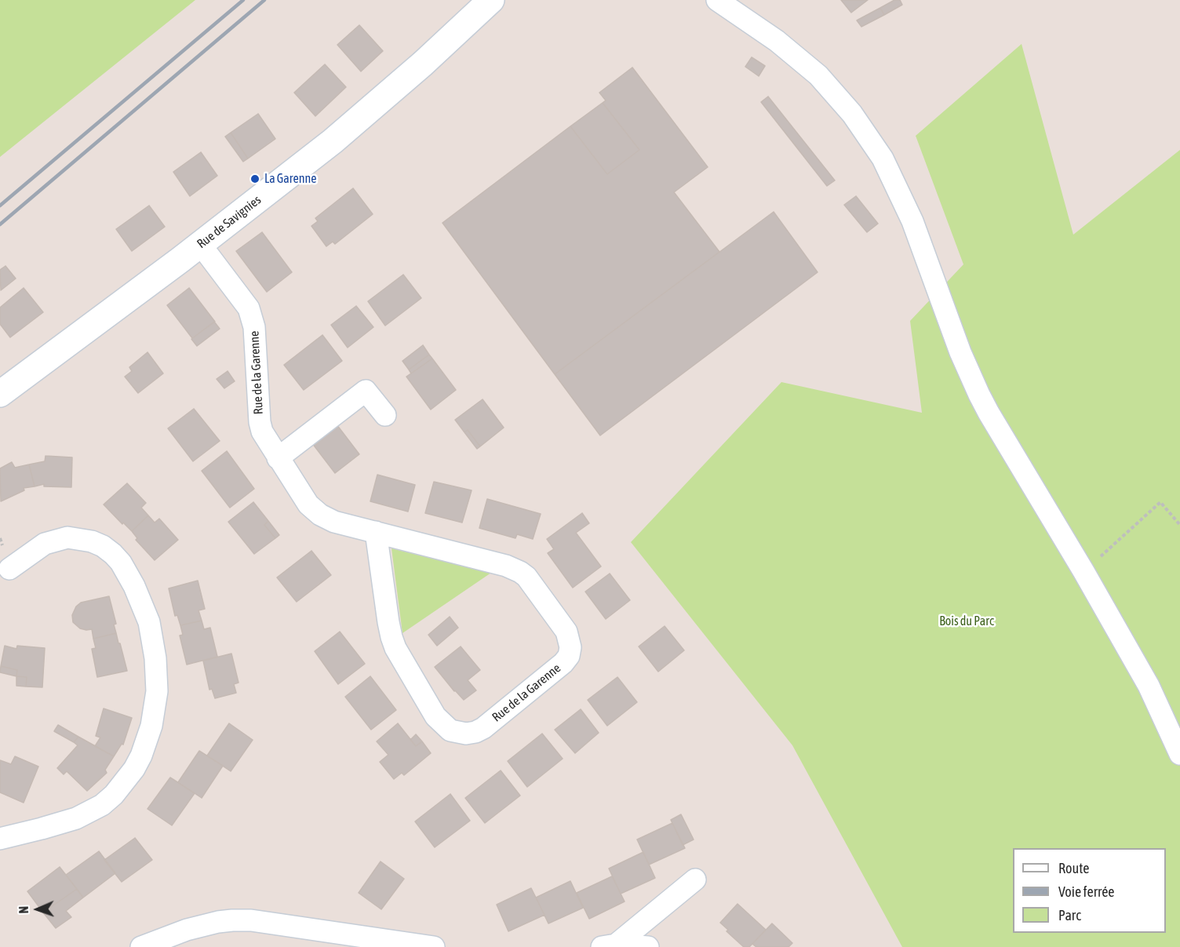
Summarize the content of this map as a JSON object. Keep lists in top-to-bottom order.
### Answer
{
  "streets": {
    "street": ["Rue de Savignies", "Rue de la Garenne"]
  },
  "crossings": [
    ["Rue de Savignies", "Rue de la Garenne"]
  ],
  "parks": ["Bois du Parc"],
  "places": ["La Garenne"],
  "legend": ["Route", "Voie ferrée", "Parc"],
  "north": "left"
}
